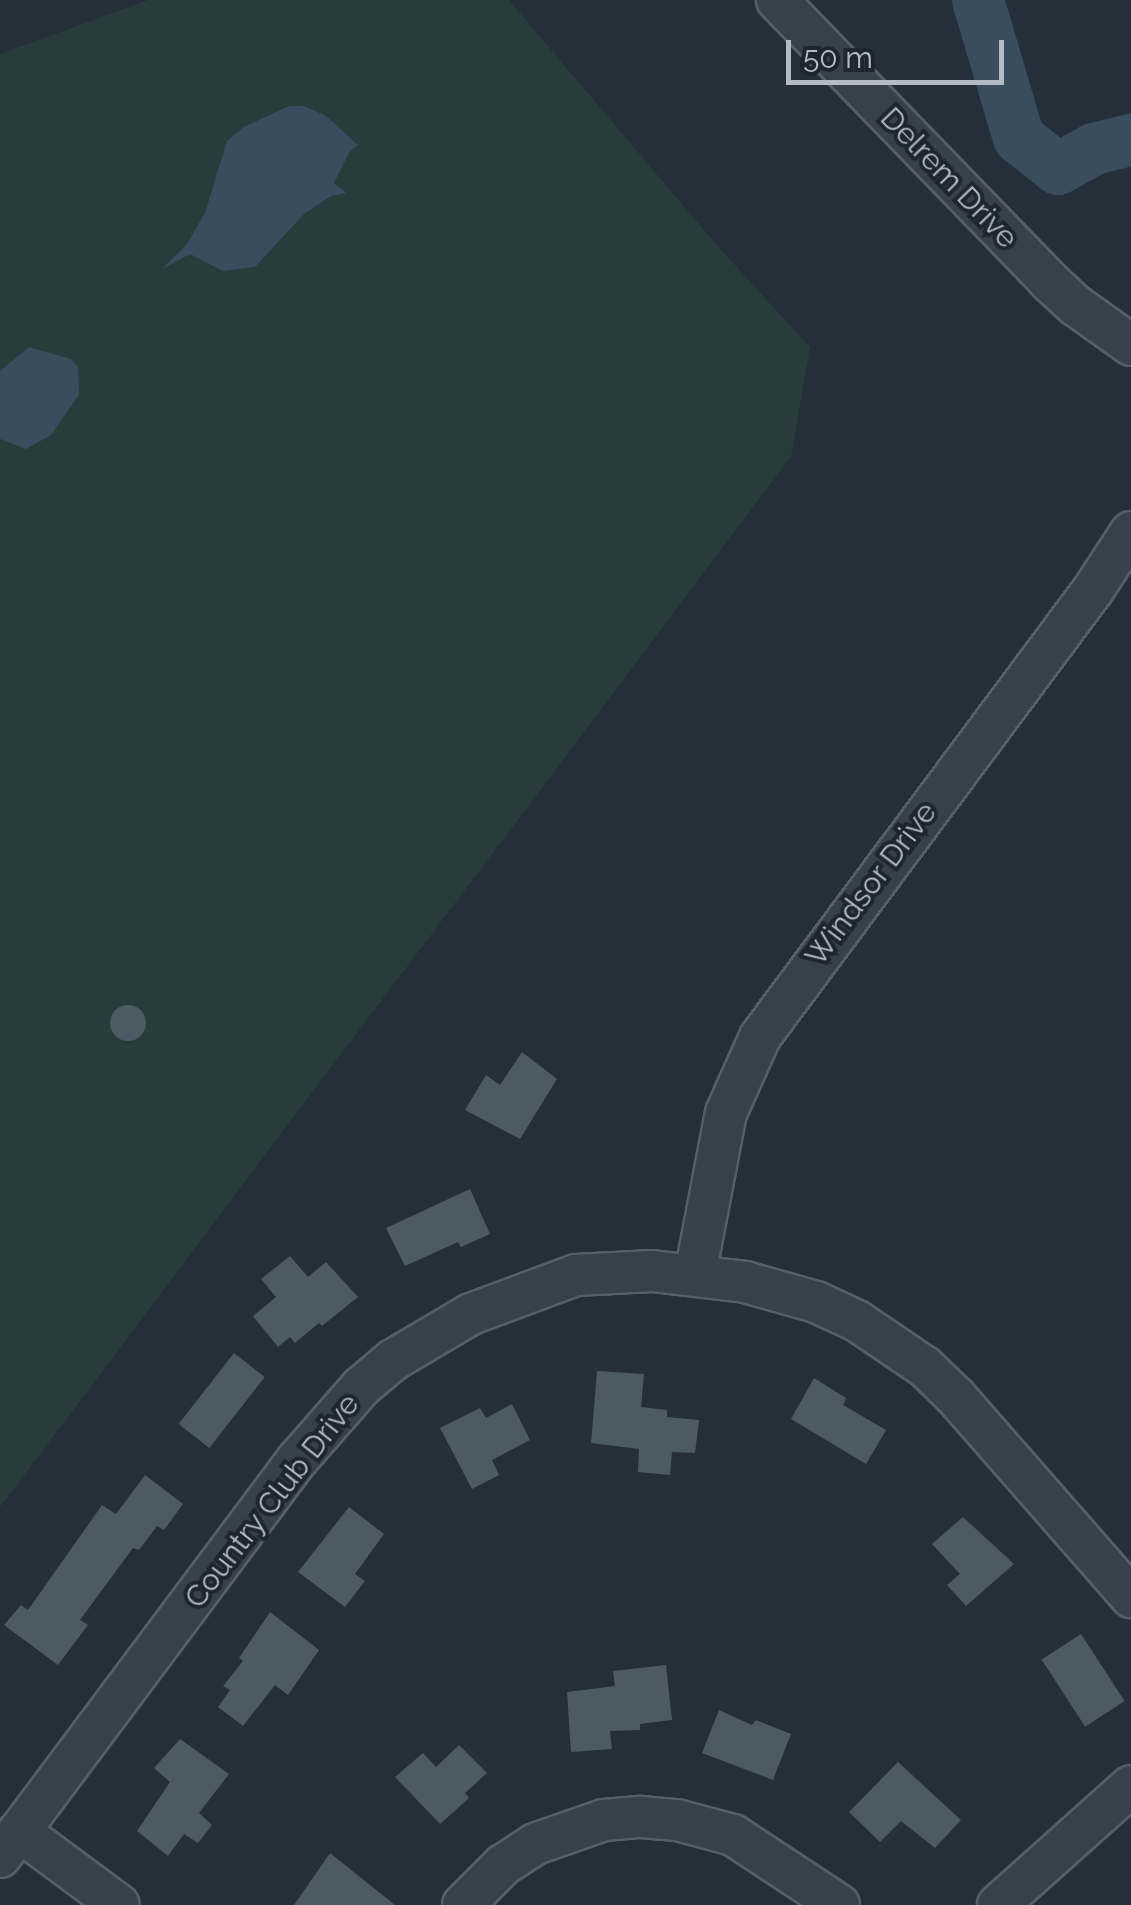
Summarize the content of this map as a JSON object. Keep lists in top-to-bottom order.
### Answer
{
  "streets": {
    "street": ["Delrem Drive", "Windsor Drive", "Country Club Drive"]
  },
  "crossings": [
    ["Windsor Drive", "Country Club Drive"]
  ],
  "scale_bar": "50 m"
}
